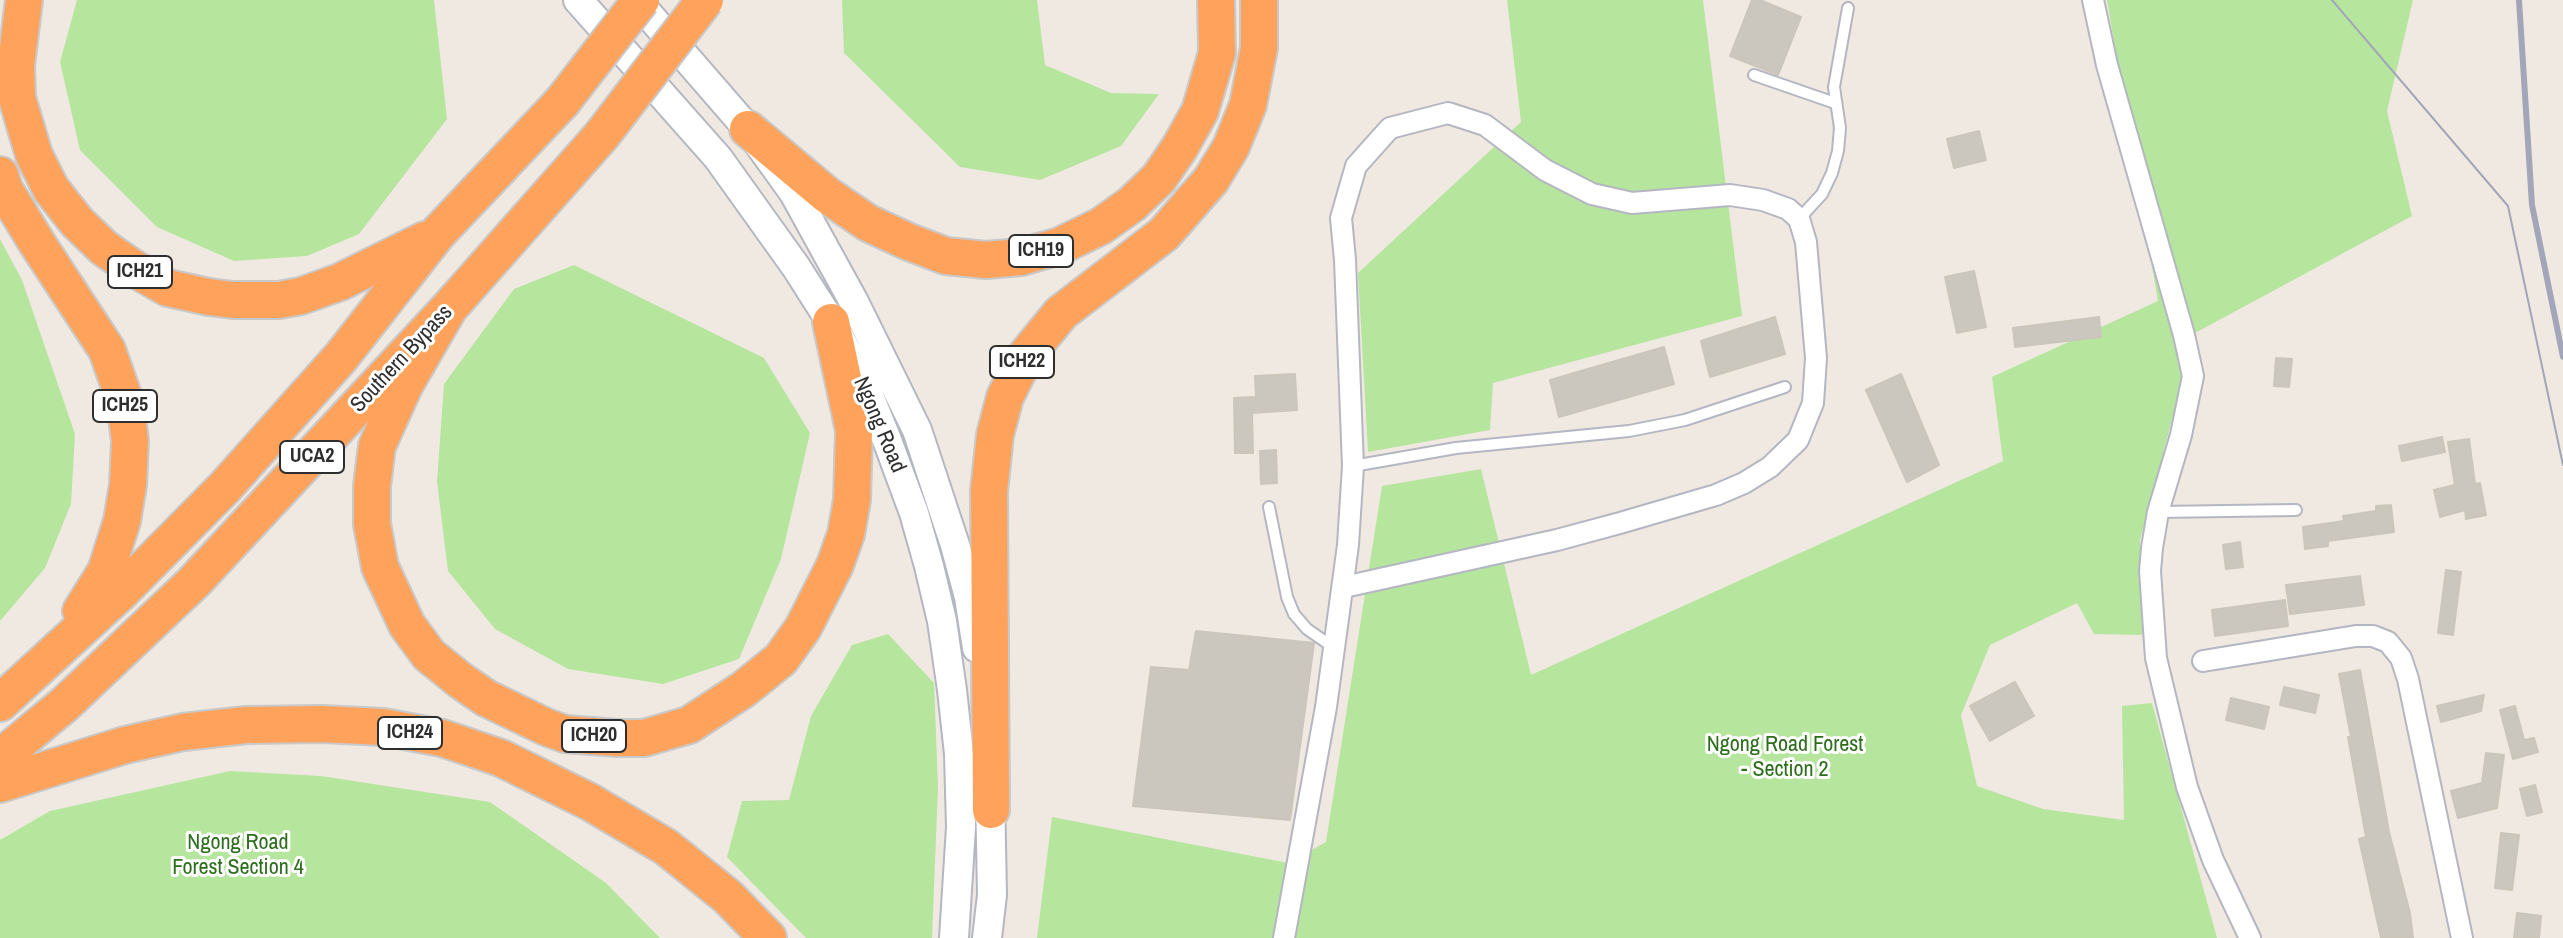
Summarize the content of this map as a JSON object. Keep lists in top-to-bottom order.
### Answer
{
  "streets": {
    "highway": [
      "ICH19",
      "ICH21",
      "Southern Bypass",
      "ICH22",
      "ICH25",
      "UCA2",
      "ICH24",
      "ICH20"
    ],
    "main road": ["Ngong Road"]
  },
  "crossings": [
    ["ICH19", "Ngong Road"],
    ["ICH21", "Southern Bypass"],
    ["Southern Bypass", "ICH25"],
    ["Southern Bypass", "Ngong Road"],
    ["Southern Bypass", "ICH20"],
    ["ICH22", "Ngong Road"],
    ["Ngong Road", "ICH20"]
  ],
  "parks": ["Ngong Road Forest - Section 2", "Ngong Road Forest Section 4"]
}
